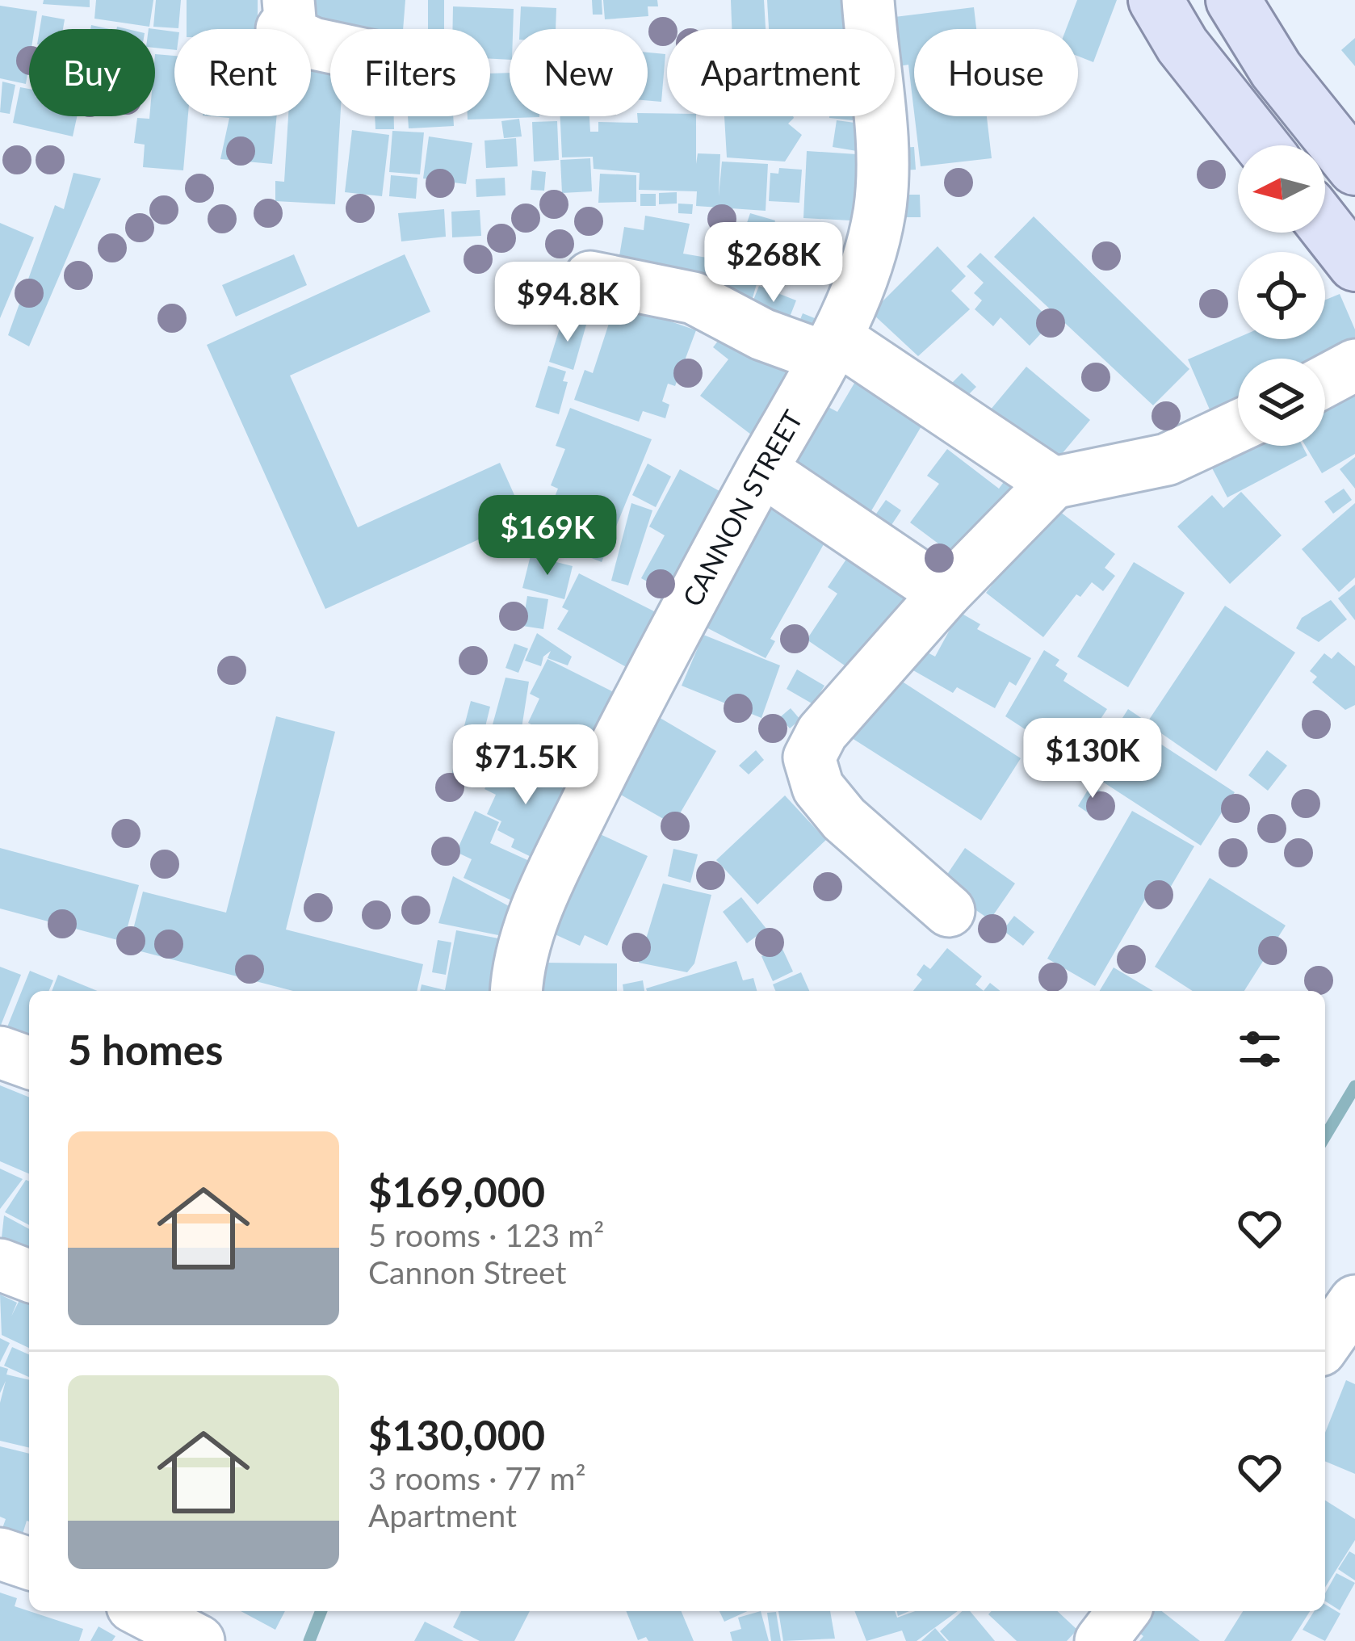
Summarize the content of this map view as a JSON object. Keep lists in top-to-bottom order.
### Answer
{
  "streets": {
    "street": ["CANNON STREET"]
  },
  "north": "left",
  "page": {
    "chip": [
      "Buy",
      "Rent",
      "Filters",
      "New",
      "Apartment",
      "House"
    ],
    "price": [
      "$268K",
      "$94.8K",
      "$169K",
      "$130K",
      "$71.5K"
    ],
    "heading": "5 homes",
    "list": [
      {
        "name": "$169,000",
        "note": "5 rooms · 123 m² · Cannon Street"
      },
      {
        "name": "$130,000",
        "note": "3 rooms · 77 m² · Apartment"
      }
    ]
  }
}
